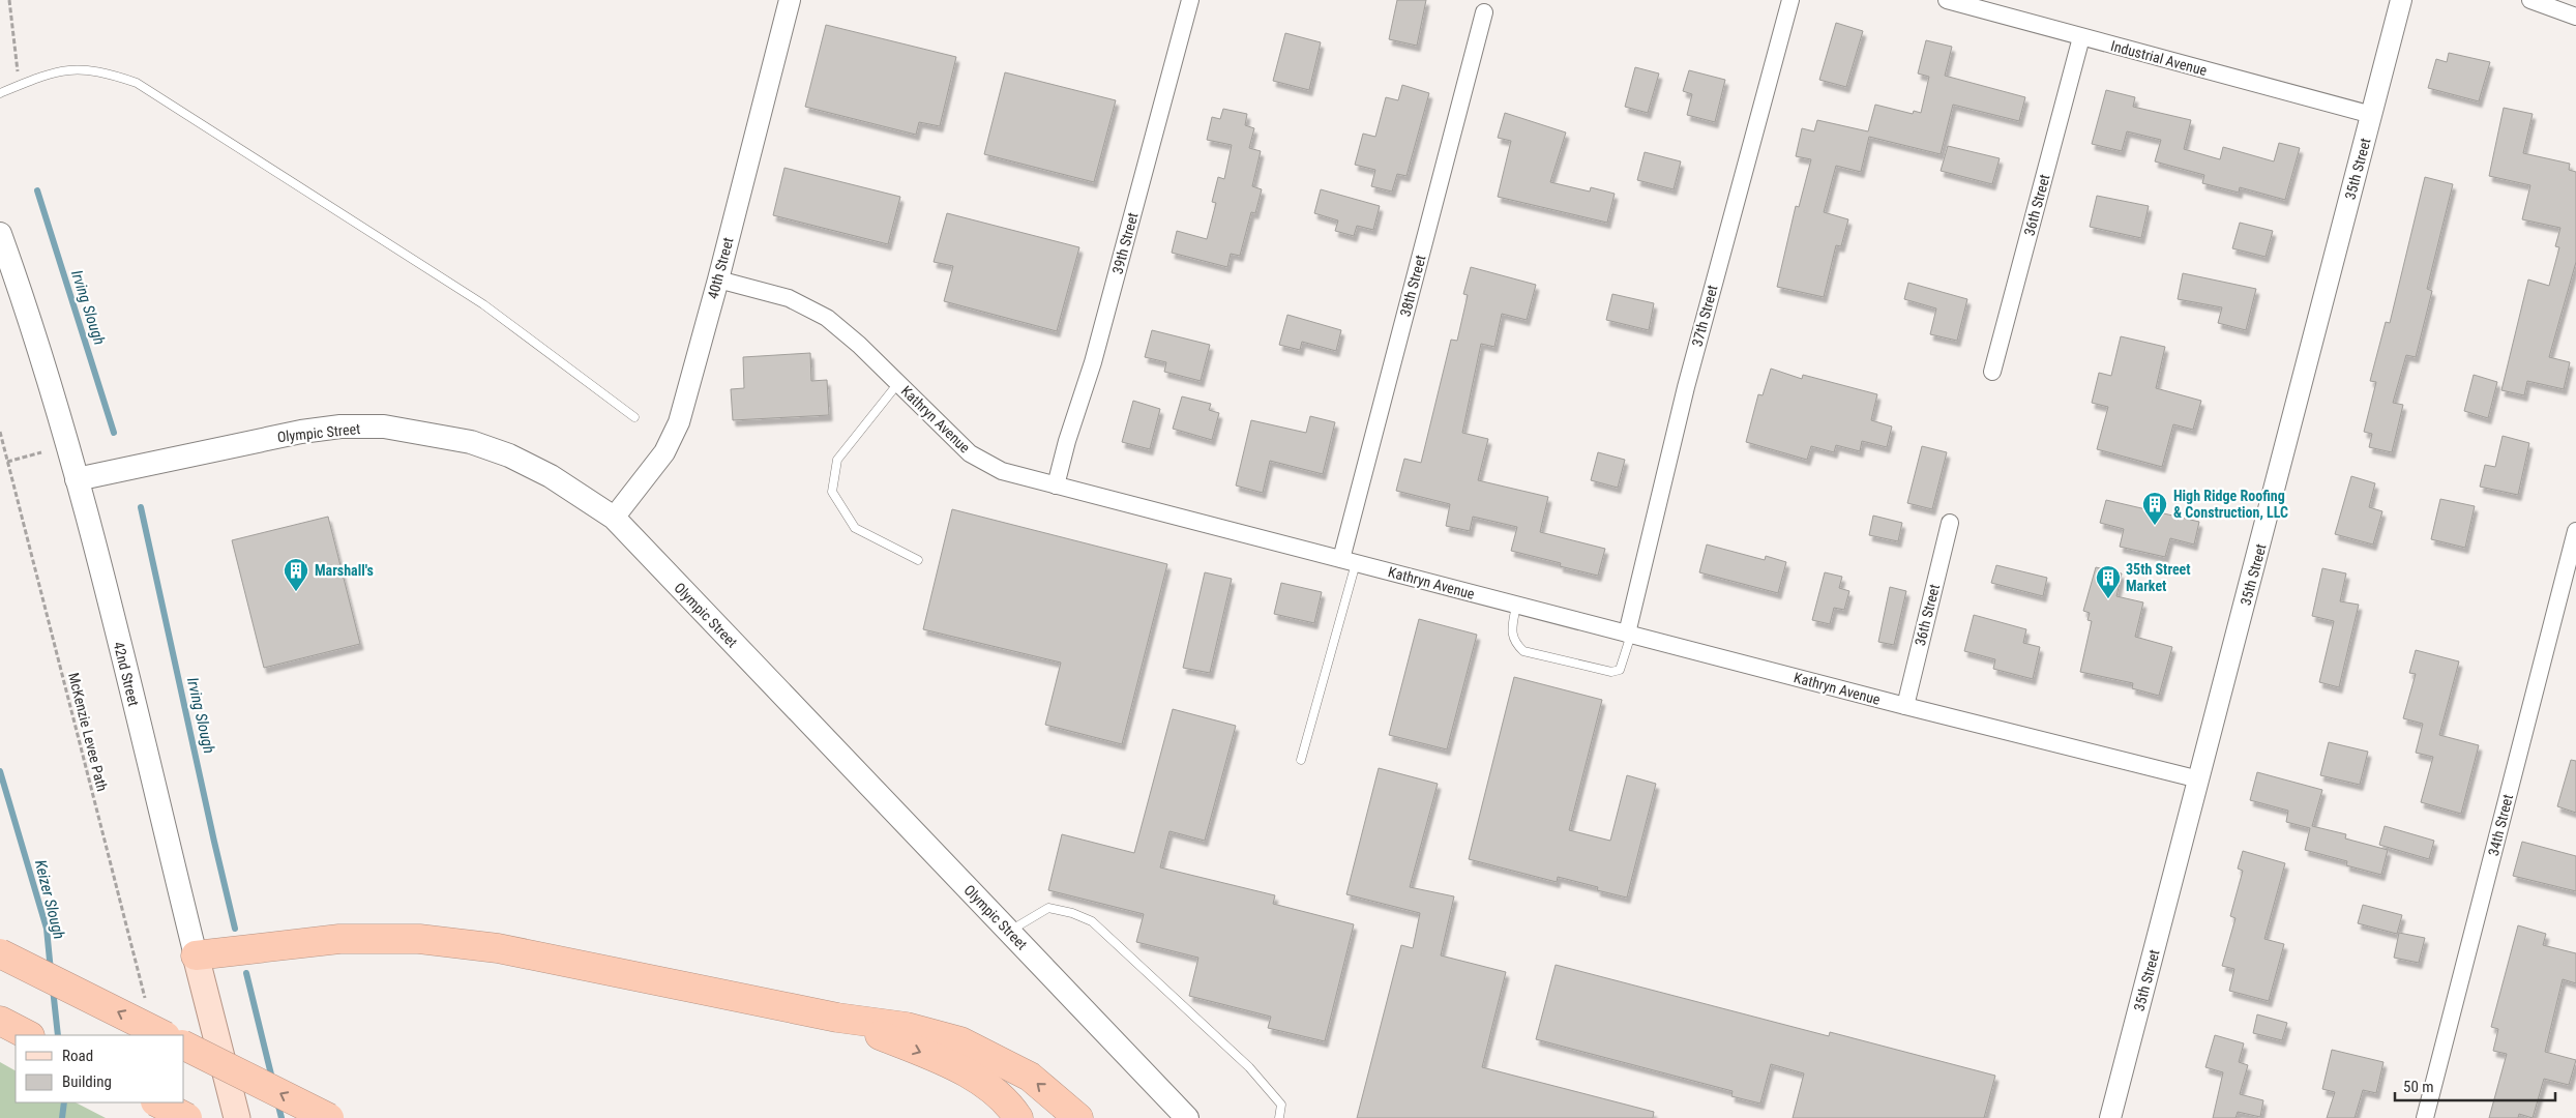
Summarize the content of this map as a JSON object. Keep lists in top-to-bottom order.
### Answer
{
  "streets": {
    "main road": ["Olympic Street", "42nd Street"],
    "street": [
      "Industrial Avenue",
      "35th Street",
      "36th Street",
      "39th Street",
      "40th Street",
      "38th Street",
      "37th Street",
      "Kathryn Avenue",
      "34th Street"
    ],
    "path": ["McKenzie Levee Path"]
  },
  "crossings": [
    ["Industrial Avenue", "35th Street"],
    ["Industrial Avenue", "36th Street"],
    ["35th Street", "Kathryn Avenue"],
    ["36th Street", "Kathryn Avenue"],
    ["39th Street", "Kathryn Avenue"],
    ["40th Street", "Kathryn Avenue"],
    ["40th Street", "Olympic Street"],
    ["38th Street", "Kathryn Avenue"],
    ["37th Street", "Kathryn Avenue"],
    ["Olympic Street", "42nd Street"]
  ],
  "water": ["Irving Slough", "Keizer Slough"],
  "places": {
    "building": ["High Ridge Roofing & Construction, LLC", "Marshall's", "35th Street Market"]
  },
  "legend": ["Road", "Building"],
  "scale_bar": "50 m"
}
